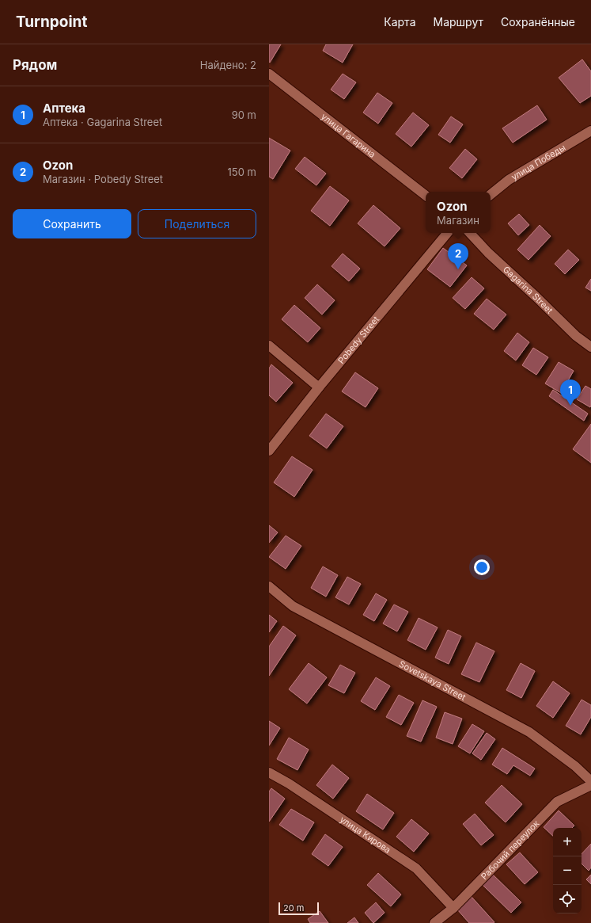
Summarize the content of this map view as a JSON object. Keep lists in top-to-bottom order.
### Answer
{
  "streets": {
    "street": [
      "улица Гагарина",
      "улица Победы",
      "Gagarina Street",
      "Pobedy Street",
      "Sovetskaya Street",
      "улица Кирова",
      "Рабочий переулок"
    ]
  },
  "crossings": [
    ["улица Кирова", "Рабочий переулок"]
  ],
  "scale_bar": "20 m",
  "page": {
    "header": "Turnpoint",
    "nav": ["Карта", "Маршрут", "Сохранённые"],
    "heading": ["Рядом", "Найдено: 2"],
    "list": [
      {
        "mark": "1",
        "name": "Аптека",
        "note": "Аптека · Gagarina Street",
        "value": "90 m"
      },
      {
        "mark": "2",
        "name": "Ozon",
        "note": "Магазин · Pobedy Street",
        "value": "150 m"
      }
    ],
    "popup": ["Ozon", "Магазин"],
    "buttons": ["Сохранить", "Поделиться"],
    "pins": ["2", "1"],
    "map_buttons": ["+", "−"],
    "scale": "20 m"
  }
}
